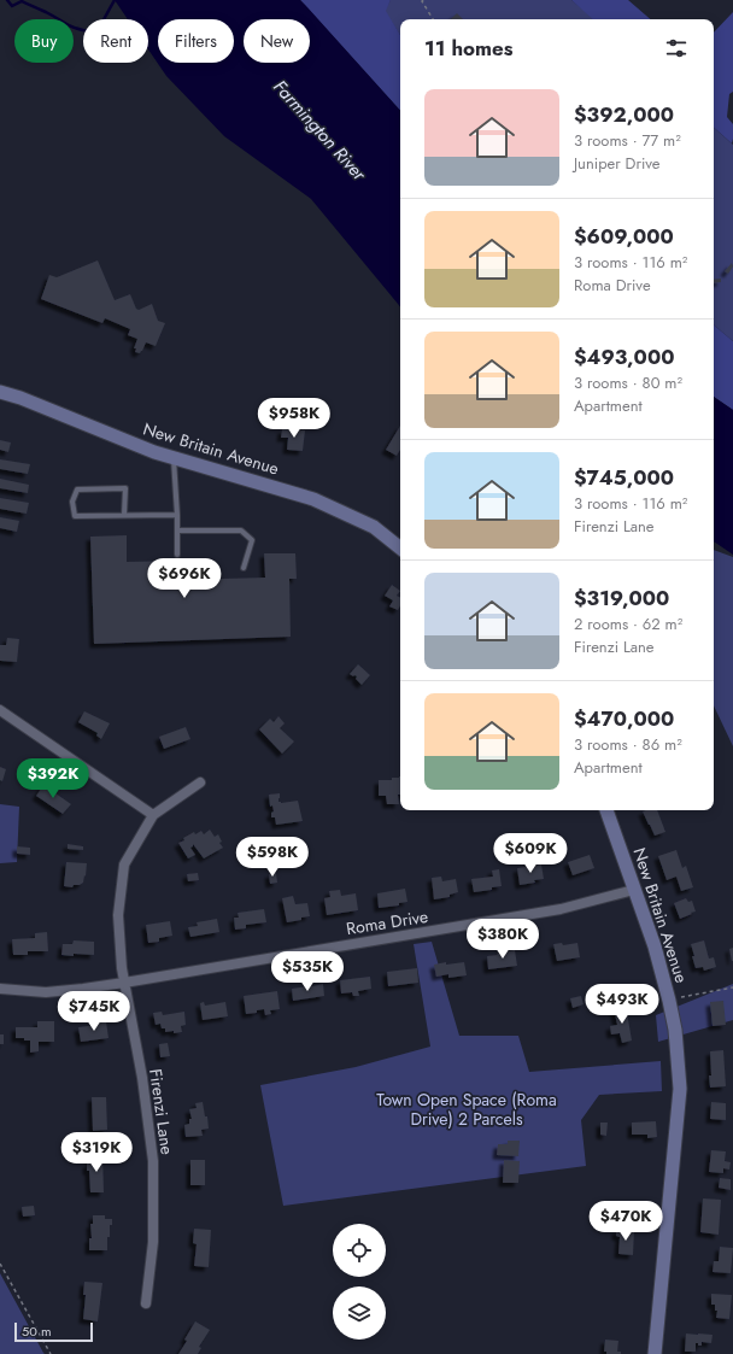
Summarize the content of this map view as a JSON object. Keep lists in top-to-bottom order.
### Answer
{
  "streets": {
    "street": ["New Britain Avenue", "Roma Drive", "Firenzi Lane"]
  },
  "crossings": [
    ["New Britain Avenue", "Roma Drive"],
    ["Roma Drive", "Firenzi Lane"]
  ],
  "water": ["Farmington River"],
  "parks": ["Town Open Space (Roma Drive) 2 Parcels"],
  "scale_bar": "50 m",
  "page": {
    "chip": [
      "Buy",
      "Rent",
      "Filters",
      "New"
    ],
    "heading": "11 homes",
    "list": [
      {
        "name": "$392,000",
        "note": "3 rooms · 77 m² · Juniper Drive"
      },
      {
        "name": "$609,000",
        "note": "3 rooms · 116 m² · Roma Drive"
      },
      {
        "name": "$493,000",
        "note": "3 rooms · 80 m² · Apartment"
      },
      {
        "name": "$745,000",
        "note": "3 rooms · 116 m² · Firenzi Lane"
      },
      {
        "name": "$319,000",
        "note": "2 rooms · 62 m² · Firenzi Lane"
      },
      {
        "name": "$470,000",
        "note": "3 rooms · 86 m² · Apartment"
      }
    ],
    "price": [
      "$958K",
      "$696K",
      "$392K",
      "$609K",
      "$598K",
      "$380K",
      "$535K",
      "$493K",
      "$745K",
      "$319K",
      "$470K"
    ],
    "scale": "50 m"
  }
}
